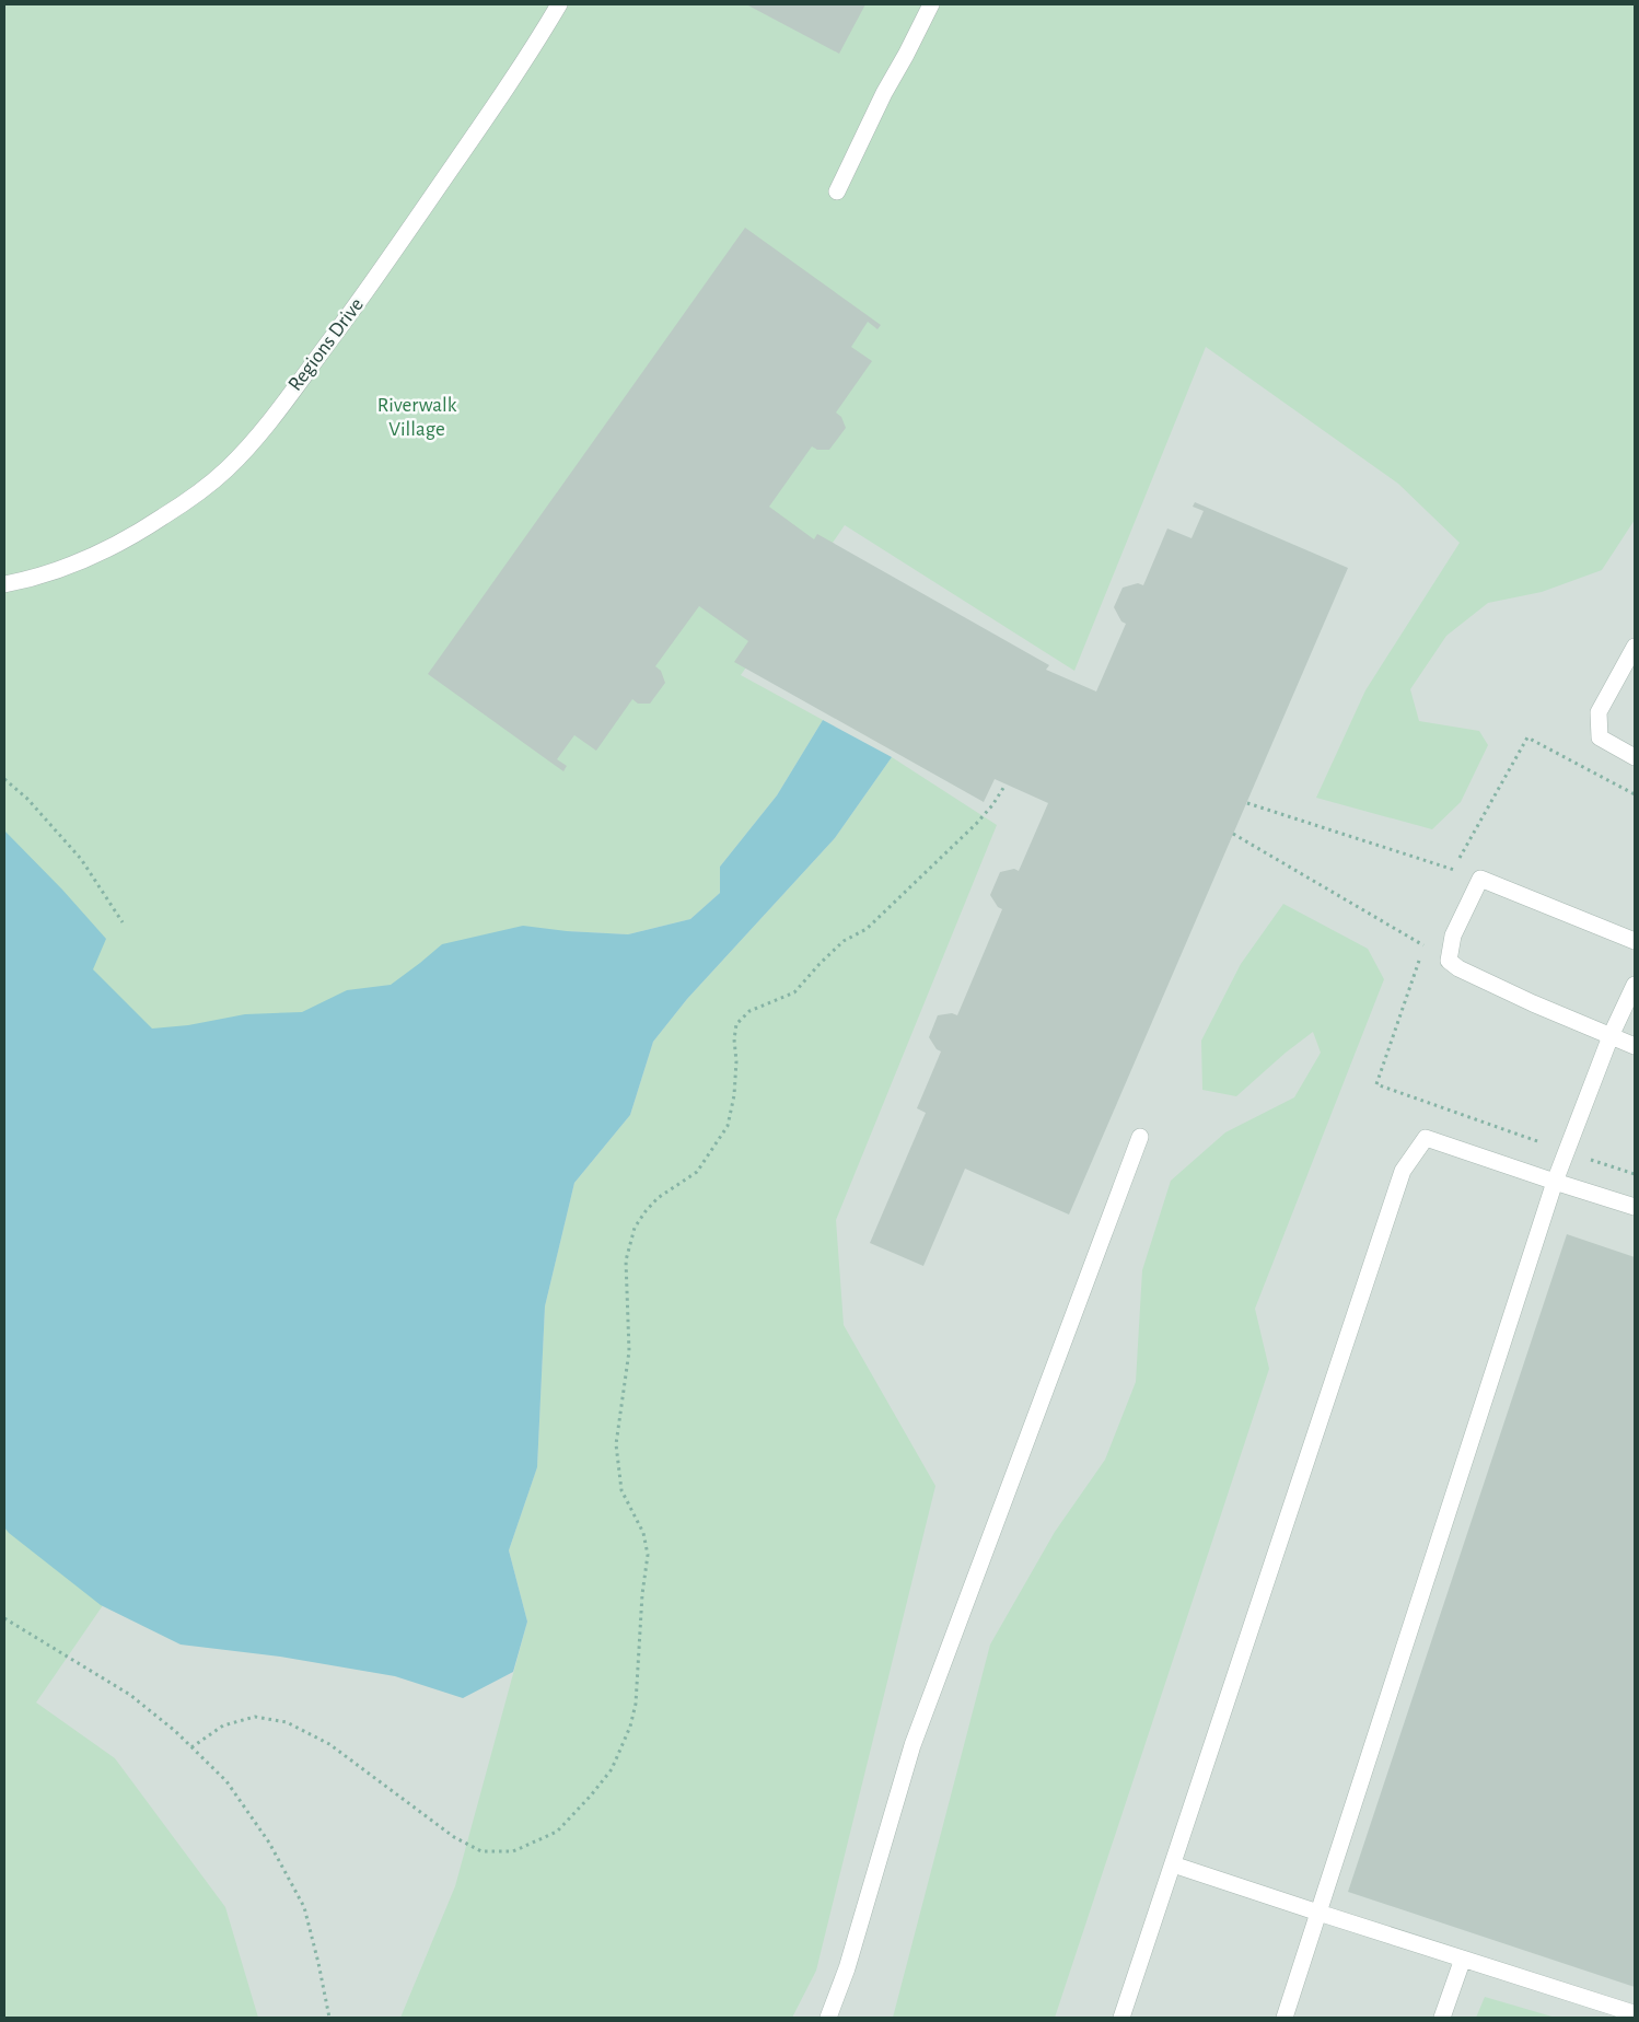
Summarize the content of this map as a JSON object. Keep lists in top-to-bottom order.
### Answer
{
  "streets": {
    "lane": ["Regions Drive"]
  },
  "parks": ["Riverwalk Village"]
}
